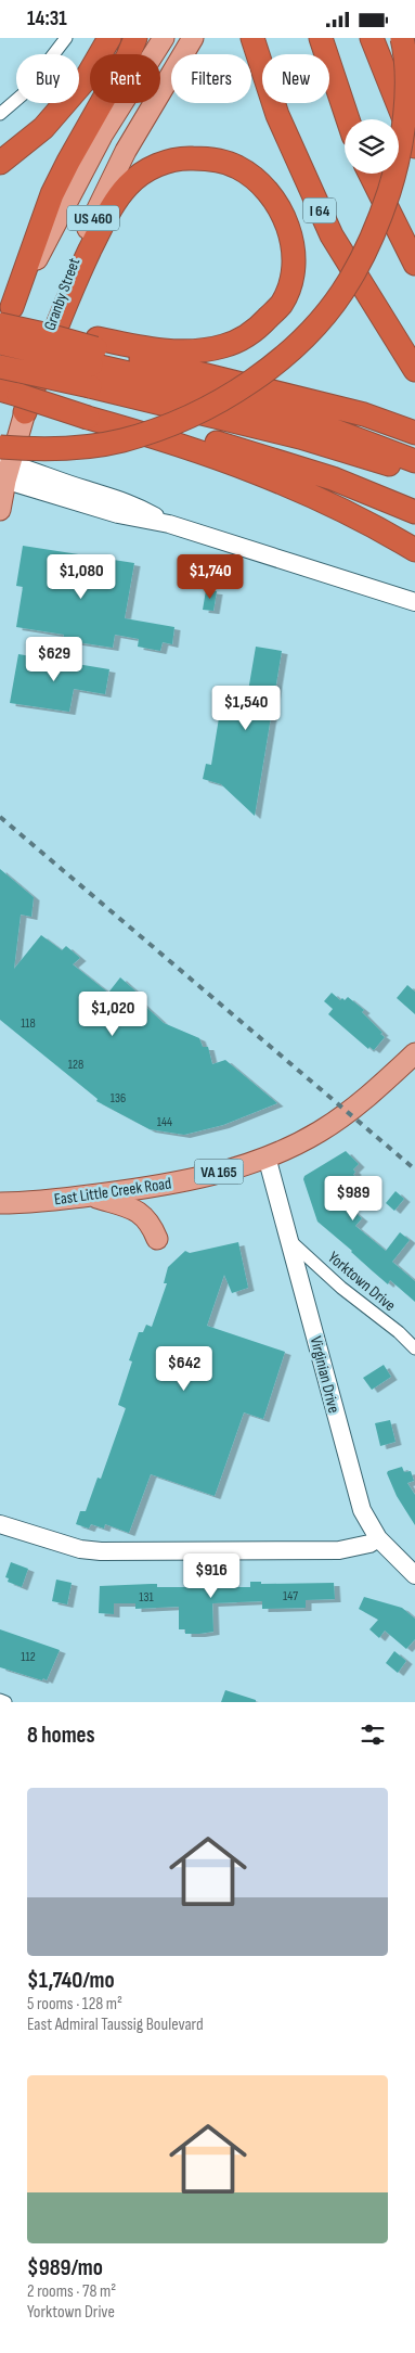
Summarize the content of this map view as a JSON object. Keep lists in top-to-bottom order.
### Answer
{
  "streets": {
    "highway": ["I 64"],
    "main road": [
      "US 460",
      "Granby Street",
      "VA 165",
      "East Little Creek Road"
    ],
    "street": ["Yorktown Drive", "Virginian Drive"]
  },
  "crossings": [
    ["East Little Creek Road", "Virginian Drive"],
    ["Yorktown Drive", "Virginian Drive"]
  ],
  "house_numbers": [
    "118",
    "128",
    "136",
    "144",
    "147",
    "131",
    "112"
  ],
  "page": {
    "status": "14:31",
    "chip": [
      "Buy",
      "Rent",
      "Filters",
      "New"
    ],
    "price": [
      "$1,080",
      "$1,740",
      "$629",
      "$1,540",
      "$1,020",
      "$989",
      "$642",
      "$916"
    ],
    "heading": "8 homes",
    "list": [
      {
        "name": "$1,740/mo",
        "note": "5 rooms · 128 m² · East Admiral Taussig Boulevard"
      },
      {
        "name": "$989/mo",
        "note": "2 rooms · 78 m² · Yorktown Drive"
      }
    ]
  }
}
